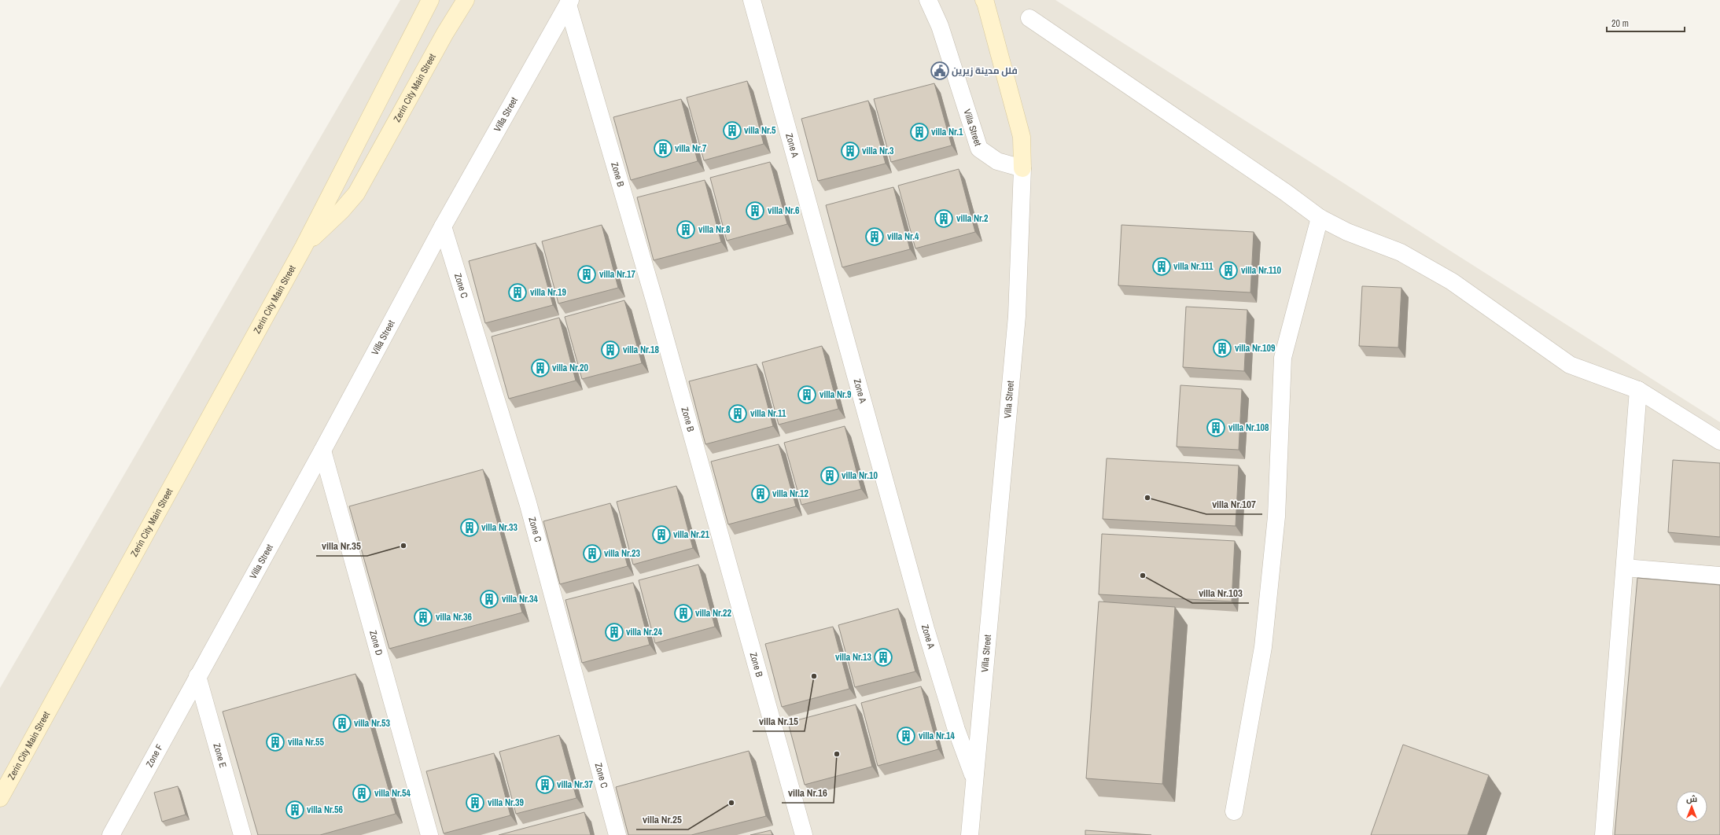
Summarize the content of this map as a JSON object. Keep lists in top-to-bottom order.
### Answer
{
  "streets": {
    "street": [
      "Zerin City Main Street",
      "Villa Street",
      "Zone A",
      "Zone B",
      "Zone C",
      "Zone D",
      "Zone F",
      "Zone E"
    ]
  },
  "crossings": [
    ["Villa Street", "Zone A"],
    ["Villa Street", "Zone B"],
    ["Villa Street", "Zone C"],
    ["Villa Street", "Zone D"],
    ["Villa Street", "Zone F"],
    ["Villa Street", "Zone E"],
    ["Zone F", "Zone E"]
  ],
  "places": {
    "public building": ["فلل مدينة زيرين"],
    "building": [
      "villa Nr.5",
      "villa Nr.1",
      "villa Nr.7",
      "villa Nr.3",
      "villa Nr.6",
      "villa Nr.2",
      "villa Nr.8",
      "villa Nr.4",
      "villa Nr.111",
      "villa Nr.110",
      "villa Nr.17",
      "villa Nr.19",
      "villa Nr.109",
      "villa Nr.18",
      "villa Nr.20",
      "villa Nr.9",
      "villa Nr.11",
      "villa Nr.108",
      "villa Nr.10",
      "villa Nr.12",
      "villa Nr.33",
      "villa Nr.21",
      "villa Nr.23",
      "villa Nr.34",
      "villa Nr.22",
      "villa Nr.36",
      "villa Nr.24",
      "villa Nr.13",
      "villa Nr.53",
      "villa Nr.14",
      "villa Nr.55",
      "villa Nr.37",
      "villa Nr.54",
      "villa Nr.39",
      "villa Nr.56"
    ],
    "other": [
      "villa Nr.107",
      "villa Nr.35",
      "villa Nr.103",
      "villa Nr.15",
      "villa Nr.16",
      "villa Nr.25"
    ]
  },
  "scale_bar": "20 m",
  "north": "top"
}
